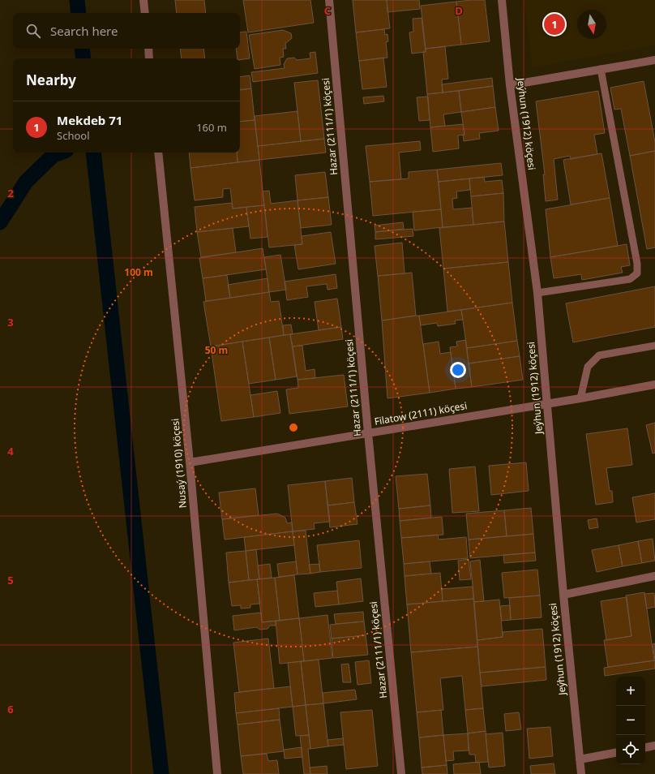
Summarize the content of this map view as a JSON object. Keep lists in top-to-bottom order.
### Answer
{
  "streets": {
    "street": [
      "Jeýhun (1912) köçesi",
      "Hazar (2111/1) köçesi",
      "Filatow (2111) köçesi",
      "Nusaý (1910) köçesi"
    ]
  },
  "crossings": [
    ["Jeýhun (1912) köçesi", "Filatow (2111) köçesi"],
    ["Hazar (2111/1) köçesi", "Filatow (2111) köçesi"],
    ["Filatow (2111) köçesi", "Nusaý (1910) köçesi"]
  ],
  "north": "bottom",
  "page": {
    "pins": "1",
    "search": "Search here",
    "heading": "Nearby",
    "list": [
      {
        "mark": "1",
        "name": "Mekdeb 71",
        "note": "School",
        "value": "160 m"
      }
    ],
    "map_buttons": ["+", "−"]
  },
  "grid": {
    "columns": ["C", "D"],
    "rows": [
      "2",
      "3",
      "4",
      "5",
      "6"
    ]
  },
  "rings": ["100 m", "50 m"]
}
